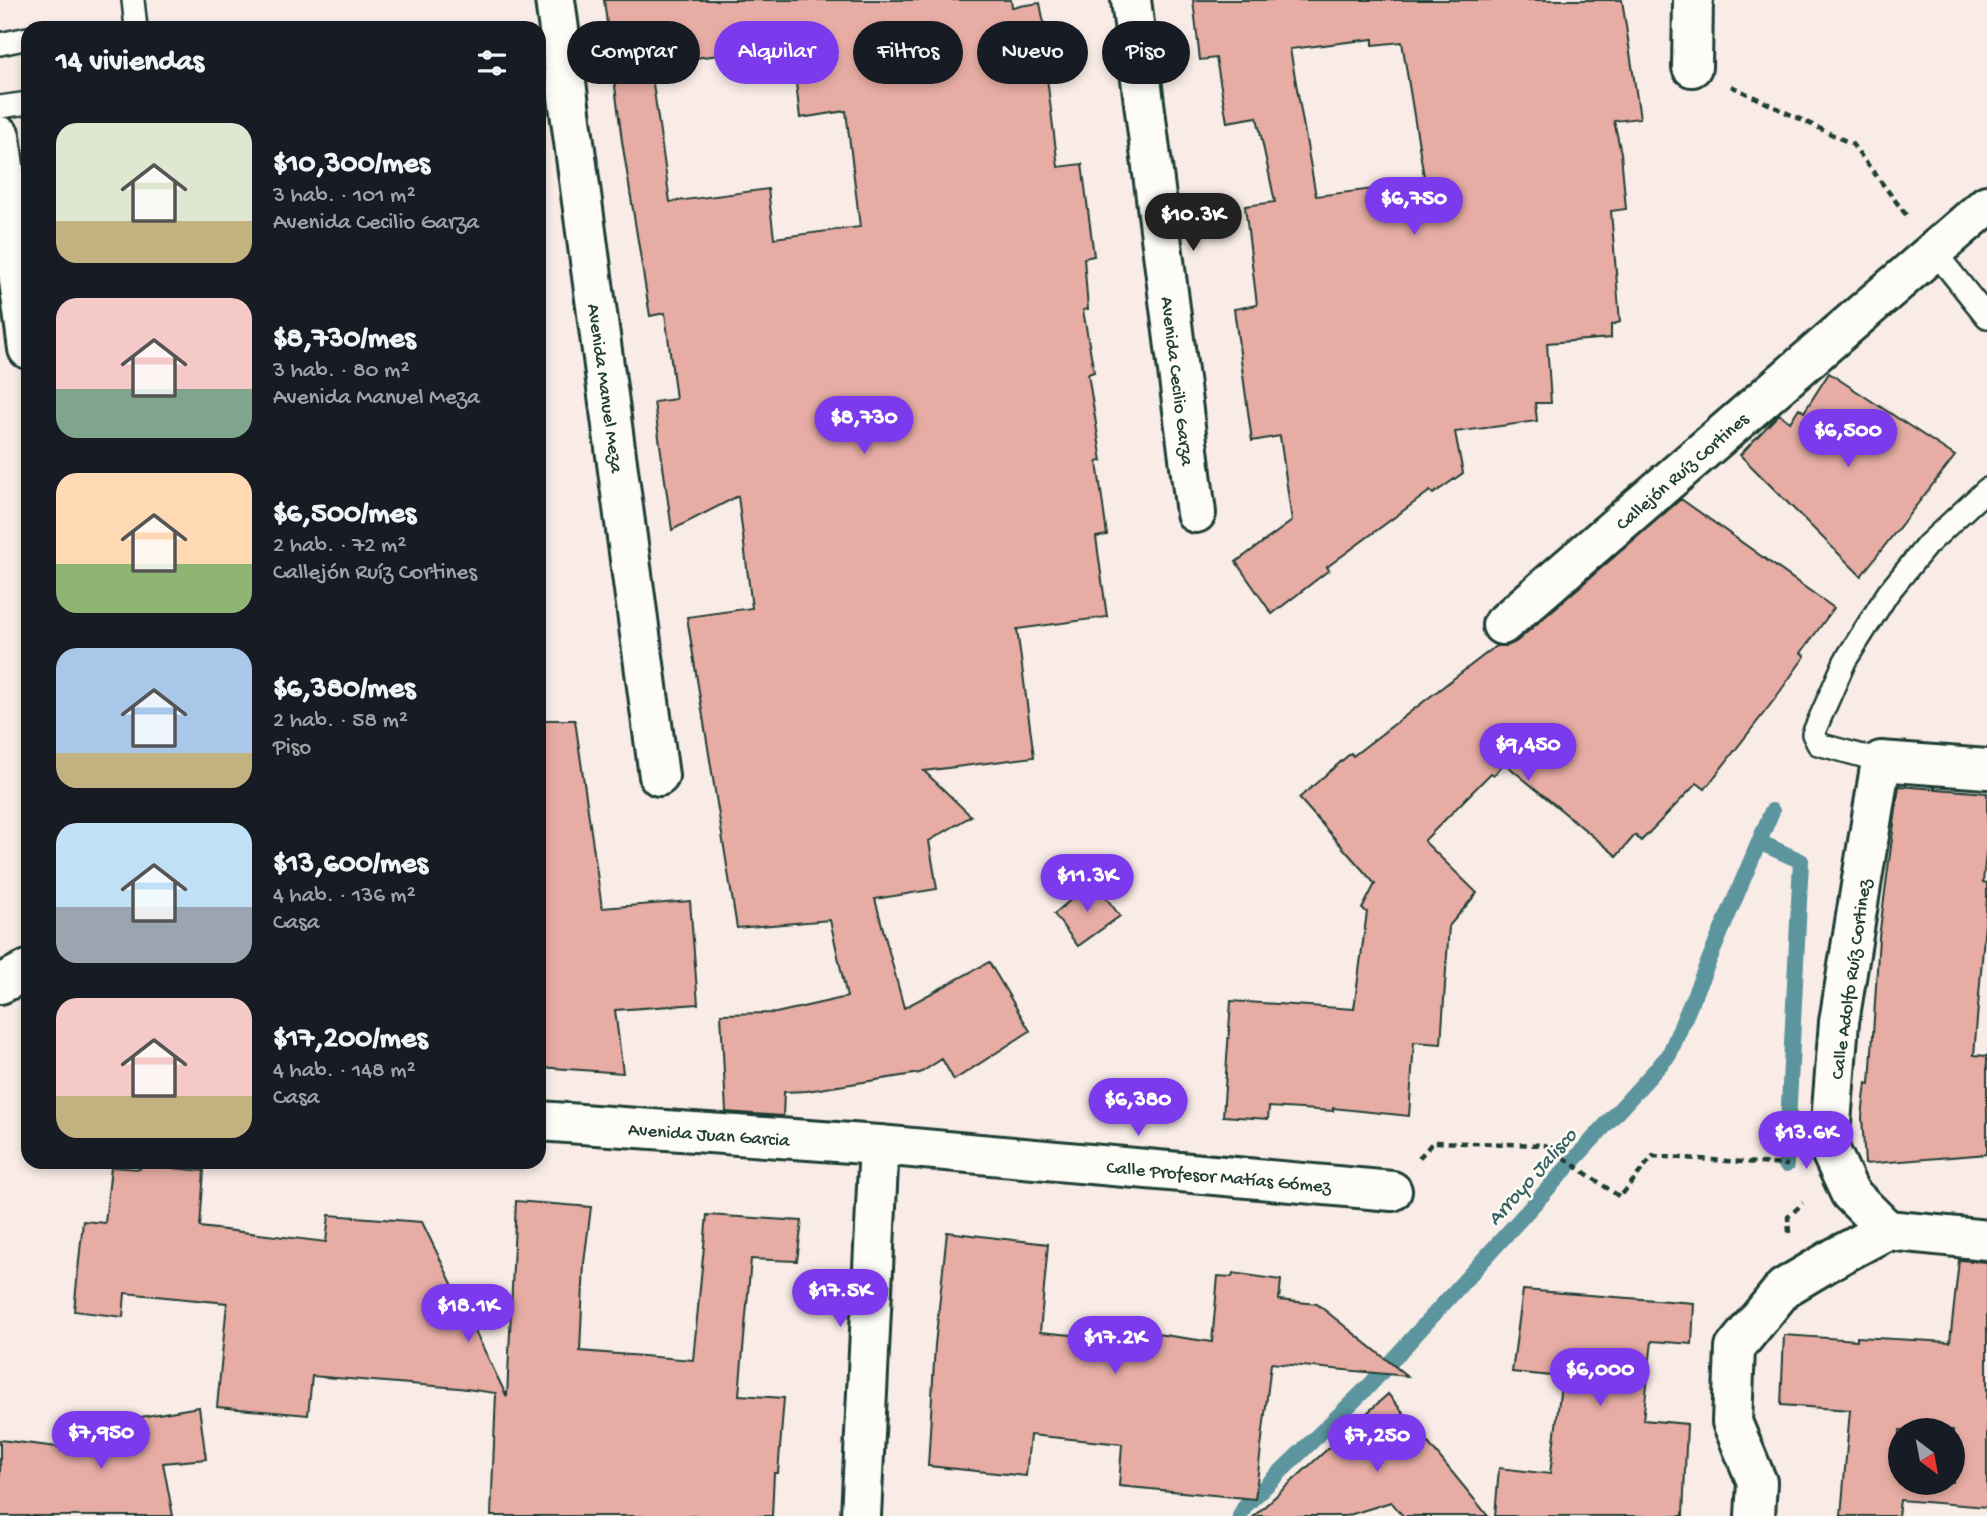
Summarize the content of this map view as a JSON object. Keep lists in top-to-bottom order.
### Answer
{
  "streets": {
    "street": [
      "Avenida Cecilio Garza",
      "Avenida Manuel Meza",
      "Callejón Ruíz Cortines",
      "Calle Adolfo Ruíz Cortinez",
      "Avenida Juan Garcia",
      "Calle Profesor Matías Gómez"
    ]
  },
  "crossings": [
    ["Avenida Juan Garcia", "Calle Profesor Matías Gómez"]
  ],
  "water": ["Arroyo Jalisco"],
  "north": "bottom right",
  "page": {
    "chip": [
      "Comprar",
      "Alquilar",
      "Filtros",
      "Nuevo",
      "Piso"
    ],
    "heading": "14 viviendas",
    "list": [
      {
        "name": "$10,300/mes",
        "note": "3 hab. · 101 m² · Avenida Cecilio Garza"
      },
      {
        "name": "$8,730/mes",
        "note": "3 hab. · 80 m² · Avenida Manuel Meza"
      },
      {
        "name": "$6,500/mes",
        "note": "2 hab. · 72 m² · Callejón Ruíz Cortines"
      },
      {
        "name": "$6,380/mes",
        "note": "2 hab. · 58 m² · Piso"
      },
      {
        "name": "$13,600/mes",
        "note": "4 hab. · 136 m² · Casa"
      },
      {
        "name": "$17,200/mes",
        "note": "4 hab. · 148 m² · Casa"
      }
    ],
    "price": [
      "$6,750",
      "$10.3K",
      "$8,730",
      "$6,500",
      "$9,450",
      "$11.3K",
      "$6,380",
      "$13.6K",
      "$17.5K",
      "$18.1K",
      "$17.2K",
      "$6,000",
      "$7,950",
      "$7,250"
    ]
  }
}
